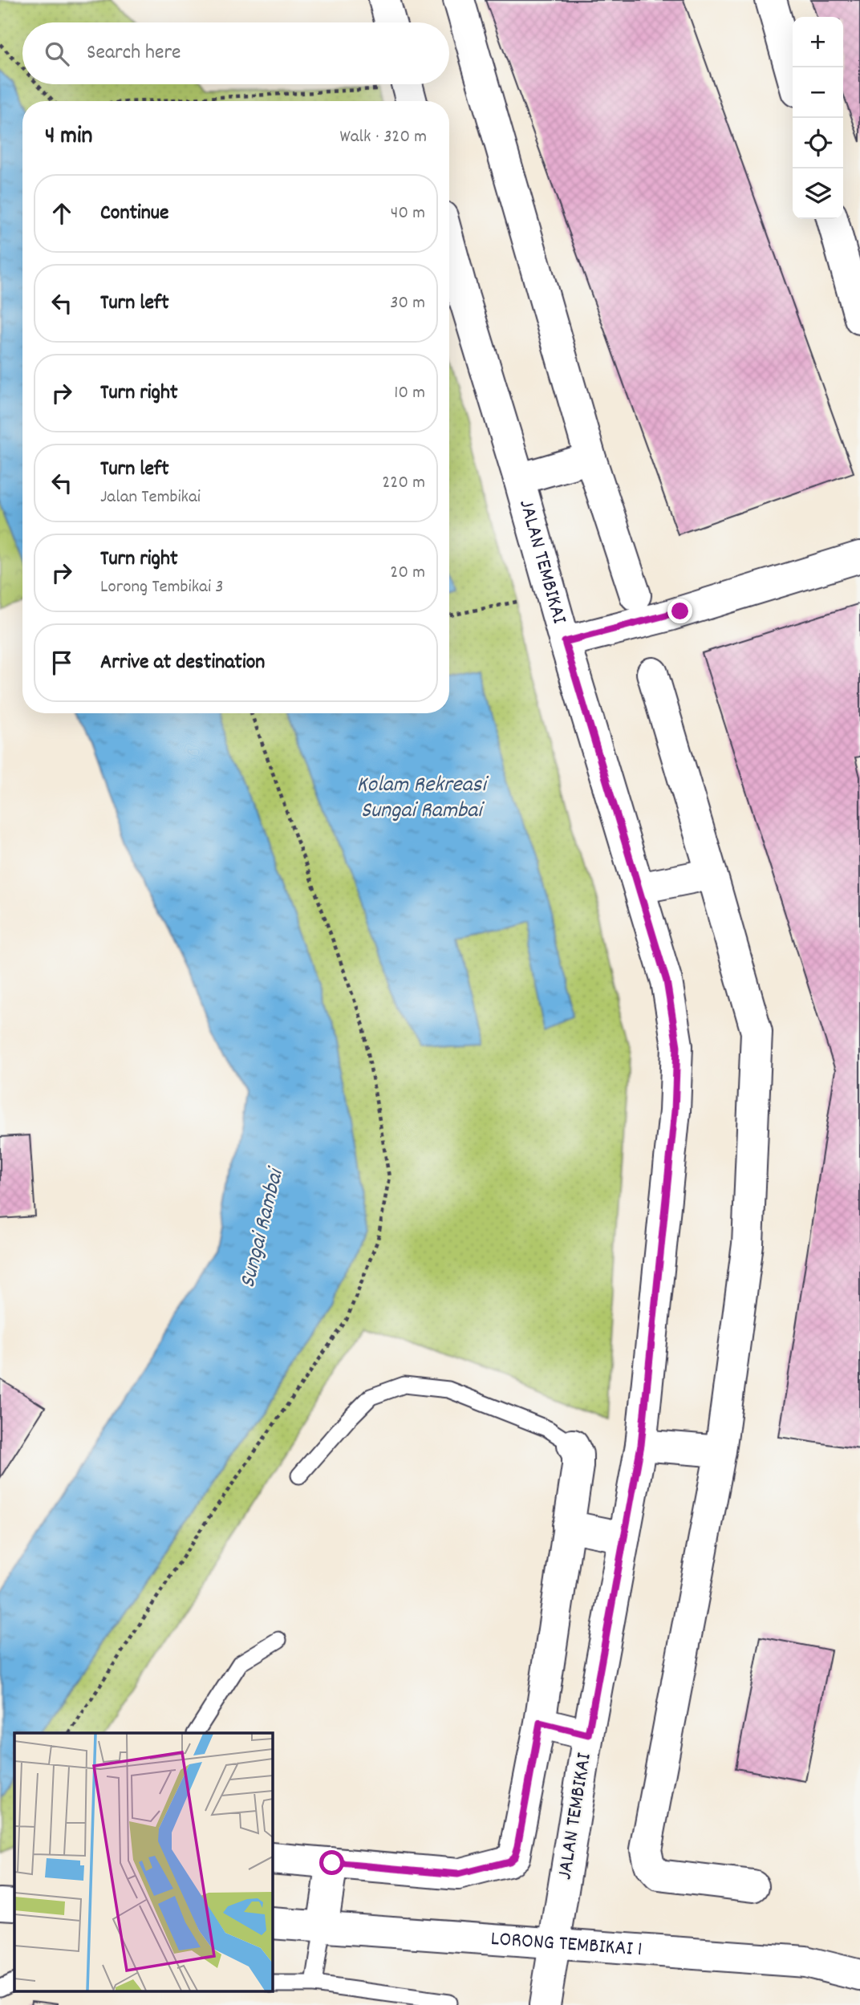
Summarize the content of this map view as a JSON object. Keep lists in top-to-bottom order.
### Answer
{
  "streets": {
    "street": ["JALAN TEMBIKAI", "LORONG TEMBIKAI 1"]
  },
  "crossings": [
    ["JALAN TEMBIKAI", "LORONG TEMBIKAI 1"]
  ],
  "water": ["Kolam Rekreasi Sungai Rambai", "Sungai Rambai"],
  "page": {
    "map_buttons": ["+", "−"],
    "search": "Search here",
    "heading": ["4 min", "Walk · 320 m"],
    "list": [
      ["Continue", "40 m"],
      ["Turn left", "30 m"],
      ["Turn right", "10 m"],
      ["Turn left", "Jalan Tembikai", "220 m"],
      ["Turn right", "Lorong Tembikai 3", "20 m"],
      "Arrive at destination"
    ]
  }
}
